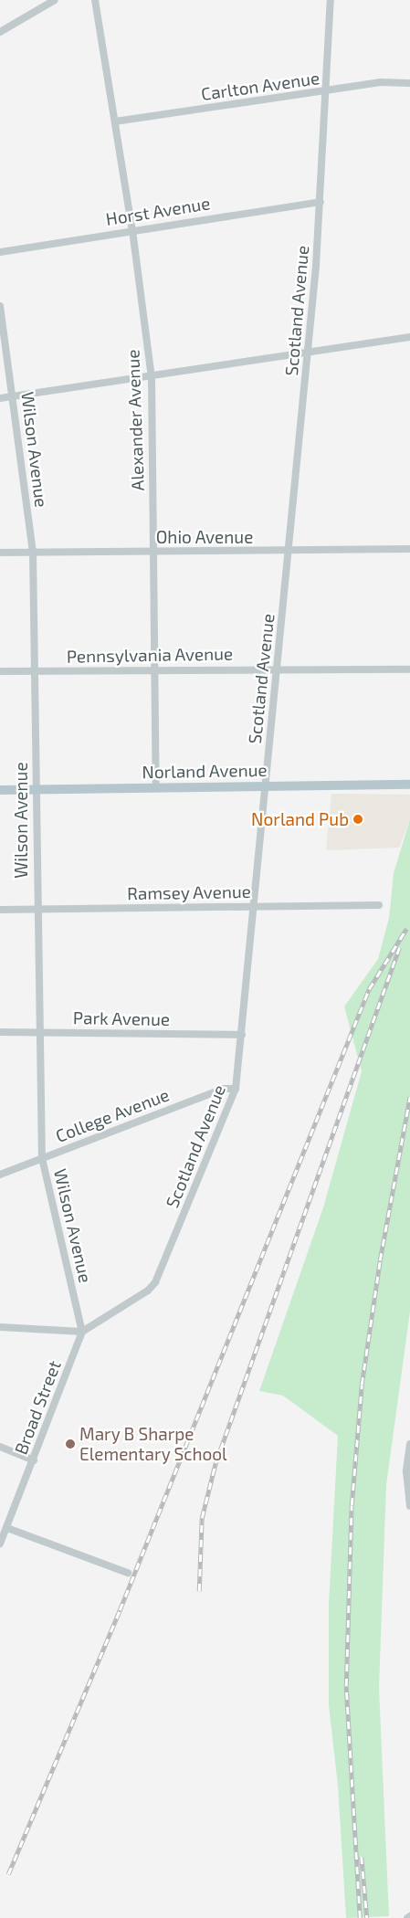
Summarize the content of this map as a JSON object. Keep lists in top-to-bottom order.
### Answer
{
  "streets": {
    "main road": ["Norland Avenue"],
    "street": [
      "Carlton Avenue",
      "Horst Avenue",
      "Scotland Avenue",
      "Alexander Avenue",
      "Wilson Avenue",
      "Ohio Avenue",
      "Pennsylvania Avenue",
      "Ramsey Avenue",
      "Park Avenue",
      "College Avenue",
      "Broad Street"
    ]
  },
  "crossings": [
    ["Carlton Avenue", "Scotland Avenue"],
    ["Carlton Avenue", "Alexander Avenue"],
    ["Horst Avenue", "Scotland Avenue"],
    ["Horst Avenue", "Alexander Avenue"],
    ["Scotland Avenue", "Wilson Avenue"],
    ["Scotland Avenue", "Ohio Avenue"],
    ["Scotland Avenue", "Pennsylvania Avenue"],
    ["Scotland Avenue", "Norland Avenue"],
    ["Scotland Avenue", "Ramsey Avenue"],
    ["Scotland Avenue", "Park Avenue"],
    ["Scotland Avenue", "College Avenue"],
    ["Scotland Avenue", "Broad Street"],
    ["Alexander Avenue", "Ohio Avenue"],
    ["Alexander Avenue", "Pennsylvania Avenue"],
    ["Alexander Avenue", "Norland Avenue"],
    ["Wilson Avenue", "Ohio Avenue"],
    ["Wilson Avenue", "Pennsylvania Avenue"],
    ["Wilson Avenue", "Norland Avenue"],
    ["Wilson Avenue", "Ramsey Avenue"],
    ["Wilson Avenue", "Park Avenue"],
    ["Wilson Avenue", "College Avenue"],
    ["Wilson Avenue", "Broad Street"]
  ],
  "places": ["Norland Pub", "Mary B Sharpe Elementary School"]
}
